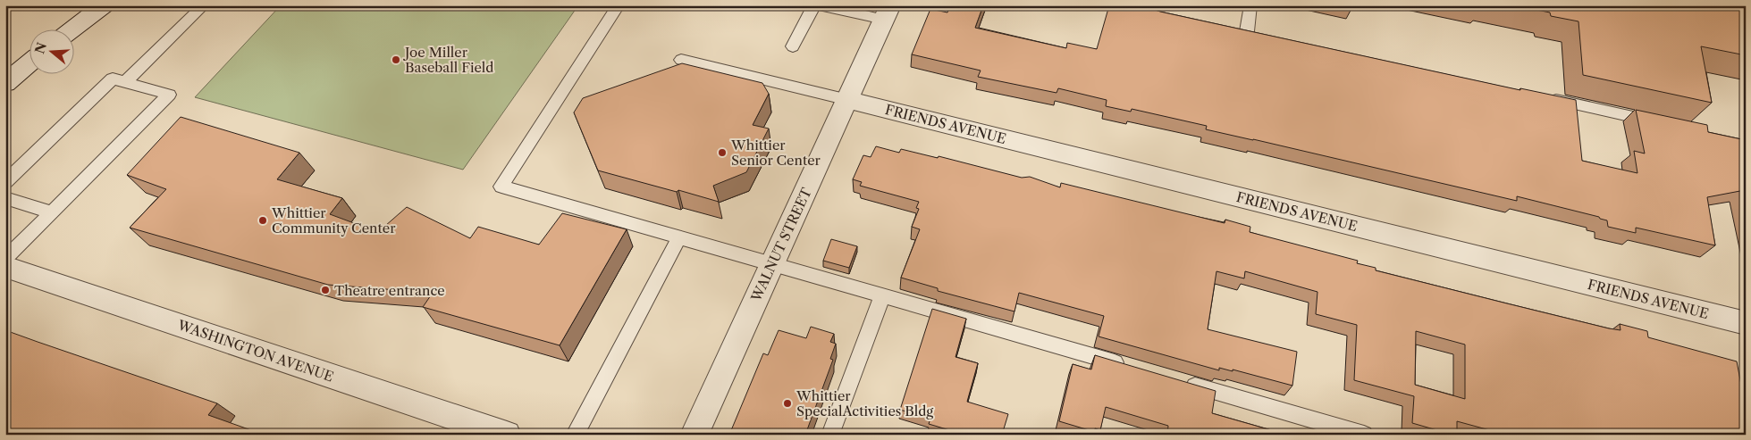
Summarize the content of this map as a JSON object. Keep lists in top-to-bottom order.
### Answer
{
  "streets": {
    "street": ["FRIENDS AVENUE", "WALNUT STREET", "WASHINGTON AVENUE"]
  },
  "crossings": [
    ["FRIENDS AVENUE", "WALNUT STREET"]
  ],
  "places": [
    "Joe Miller Baseball Field",
    "Whittier Senior Center",
    "Whittier Community Center",
    "Theatre entrance",
    "Whittier SpecialActivities Bldg"
  ],
  "north": "left"
}
